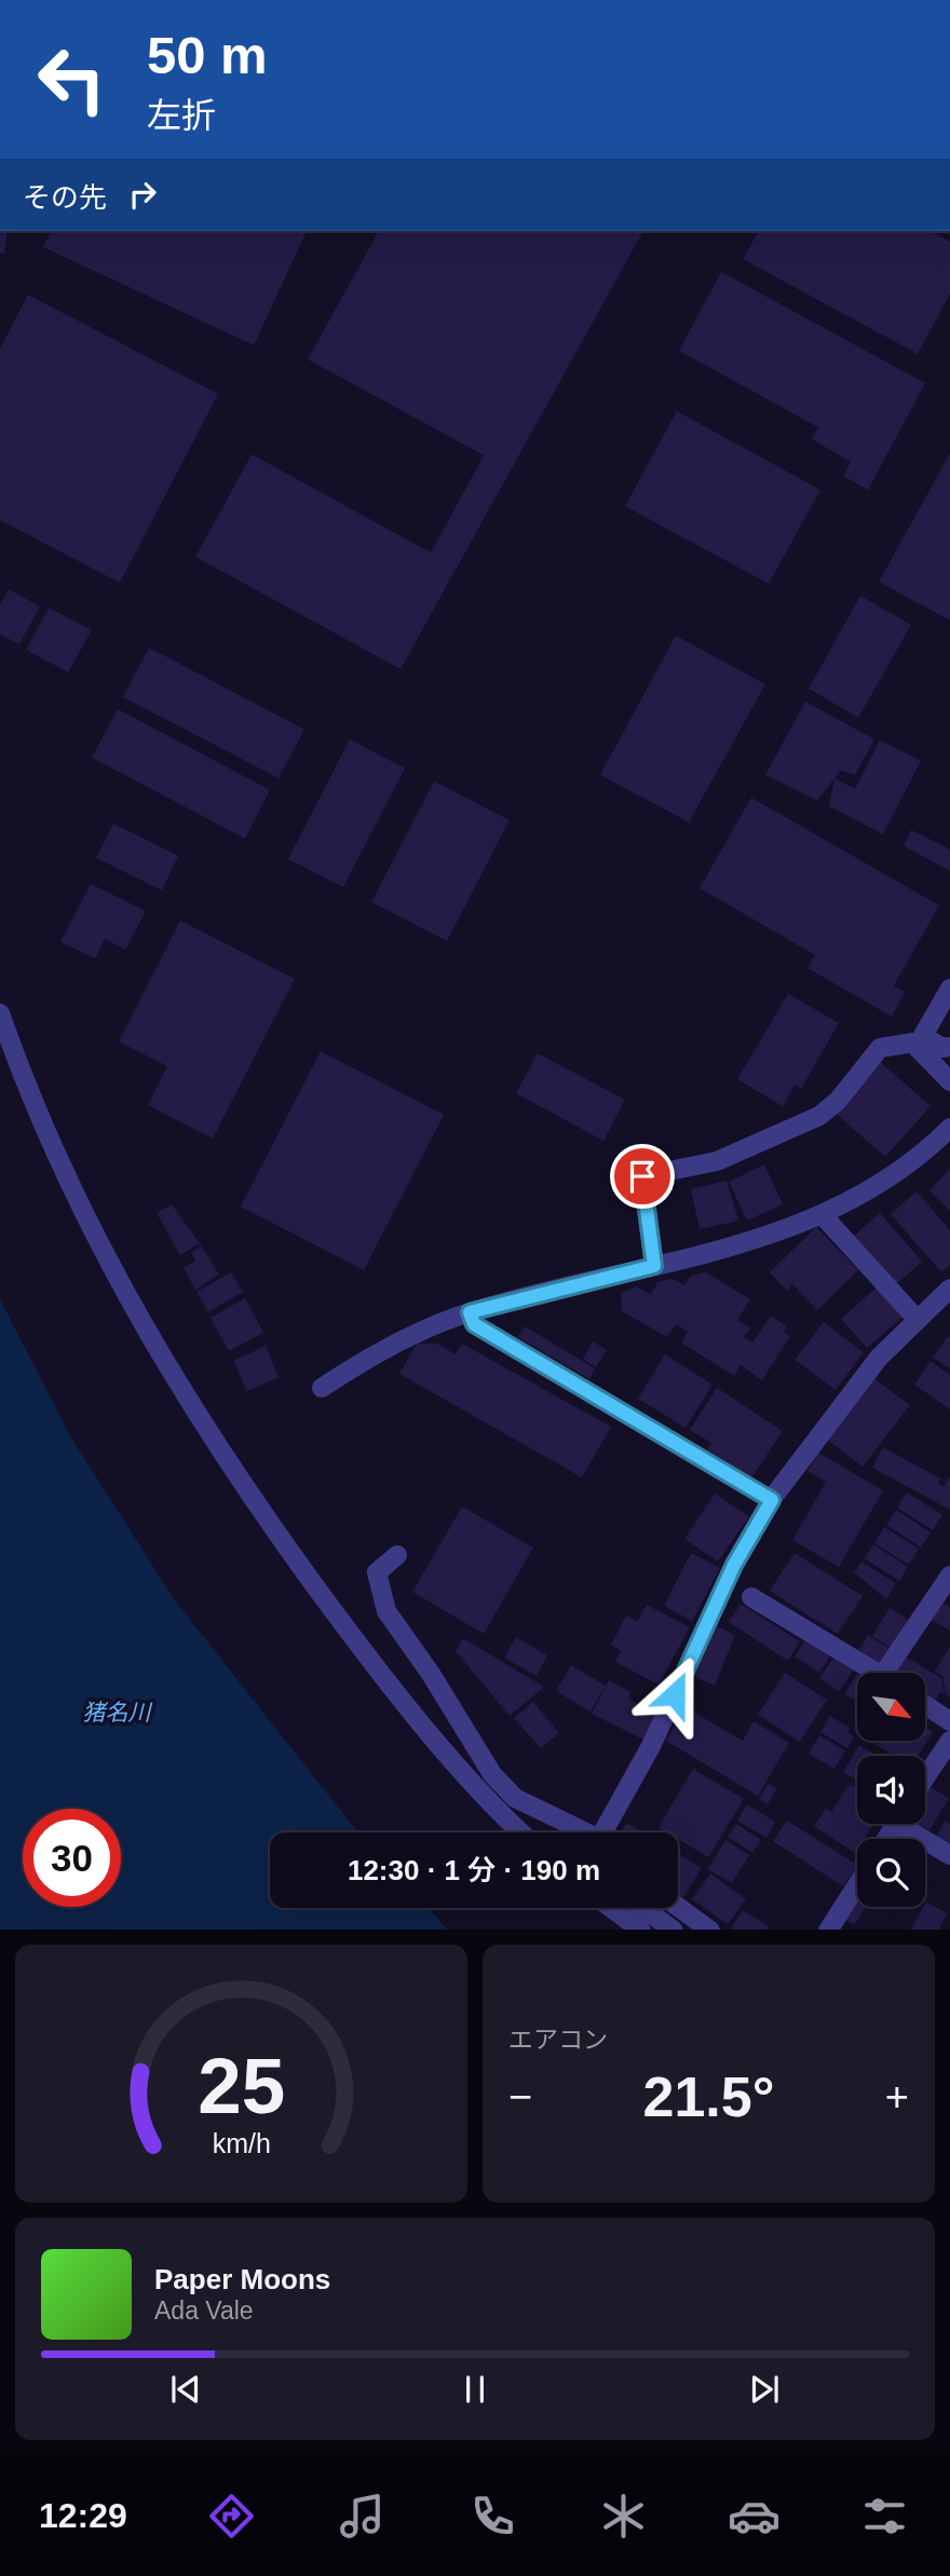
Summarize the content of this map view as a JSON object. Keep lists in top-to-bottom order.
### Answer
{
  "water": ["猪名川"],
  "north": "bottom right",
  "page": {
    "turn": ["50 m", "左折"],
    "then": "その先",
    "limit": "30",
    "trip": "12:30 · 1 分 · 190 m",
    "tile": "エアコン",
    "heat": ["−", "21.5°", "+"],
    "song": ["Paper Moons", "Ada Vale"],
    "tabs": "12:29",
    "gauge": ["25", "km/h"]
  }
}
